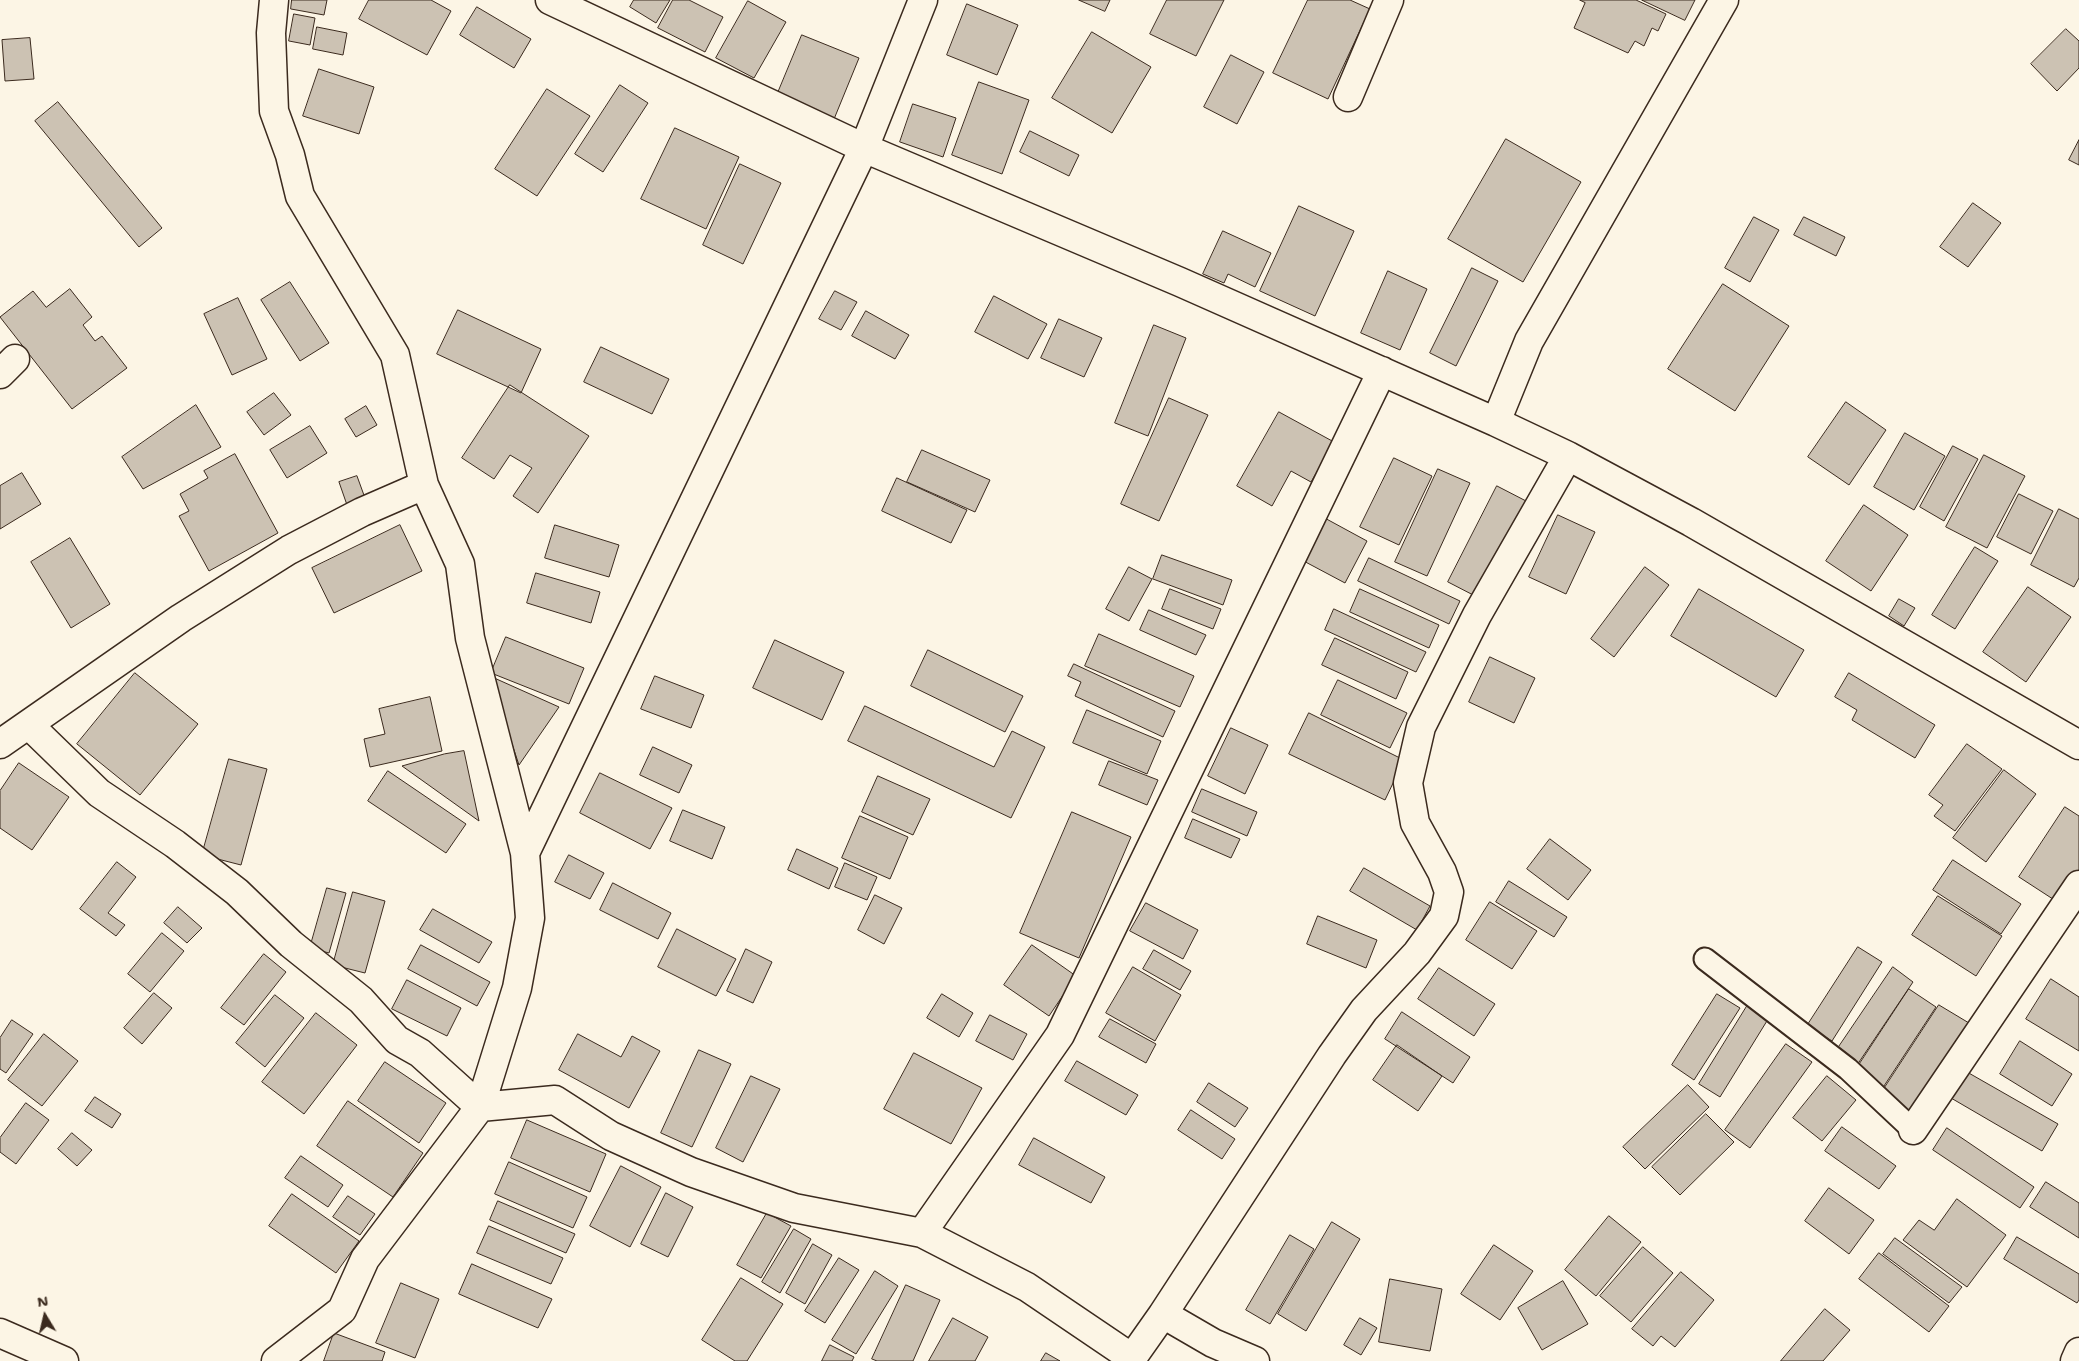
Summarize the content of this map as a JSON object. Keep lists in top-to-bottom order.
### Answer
{
  "north": "top"
}
